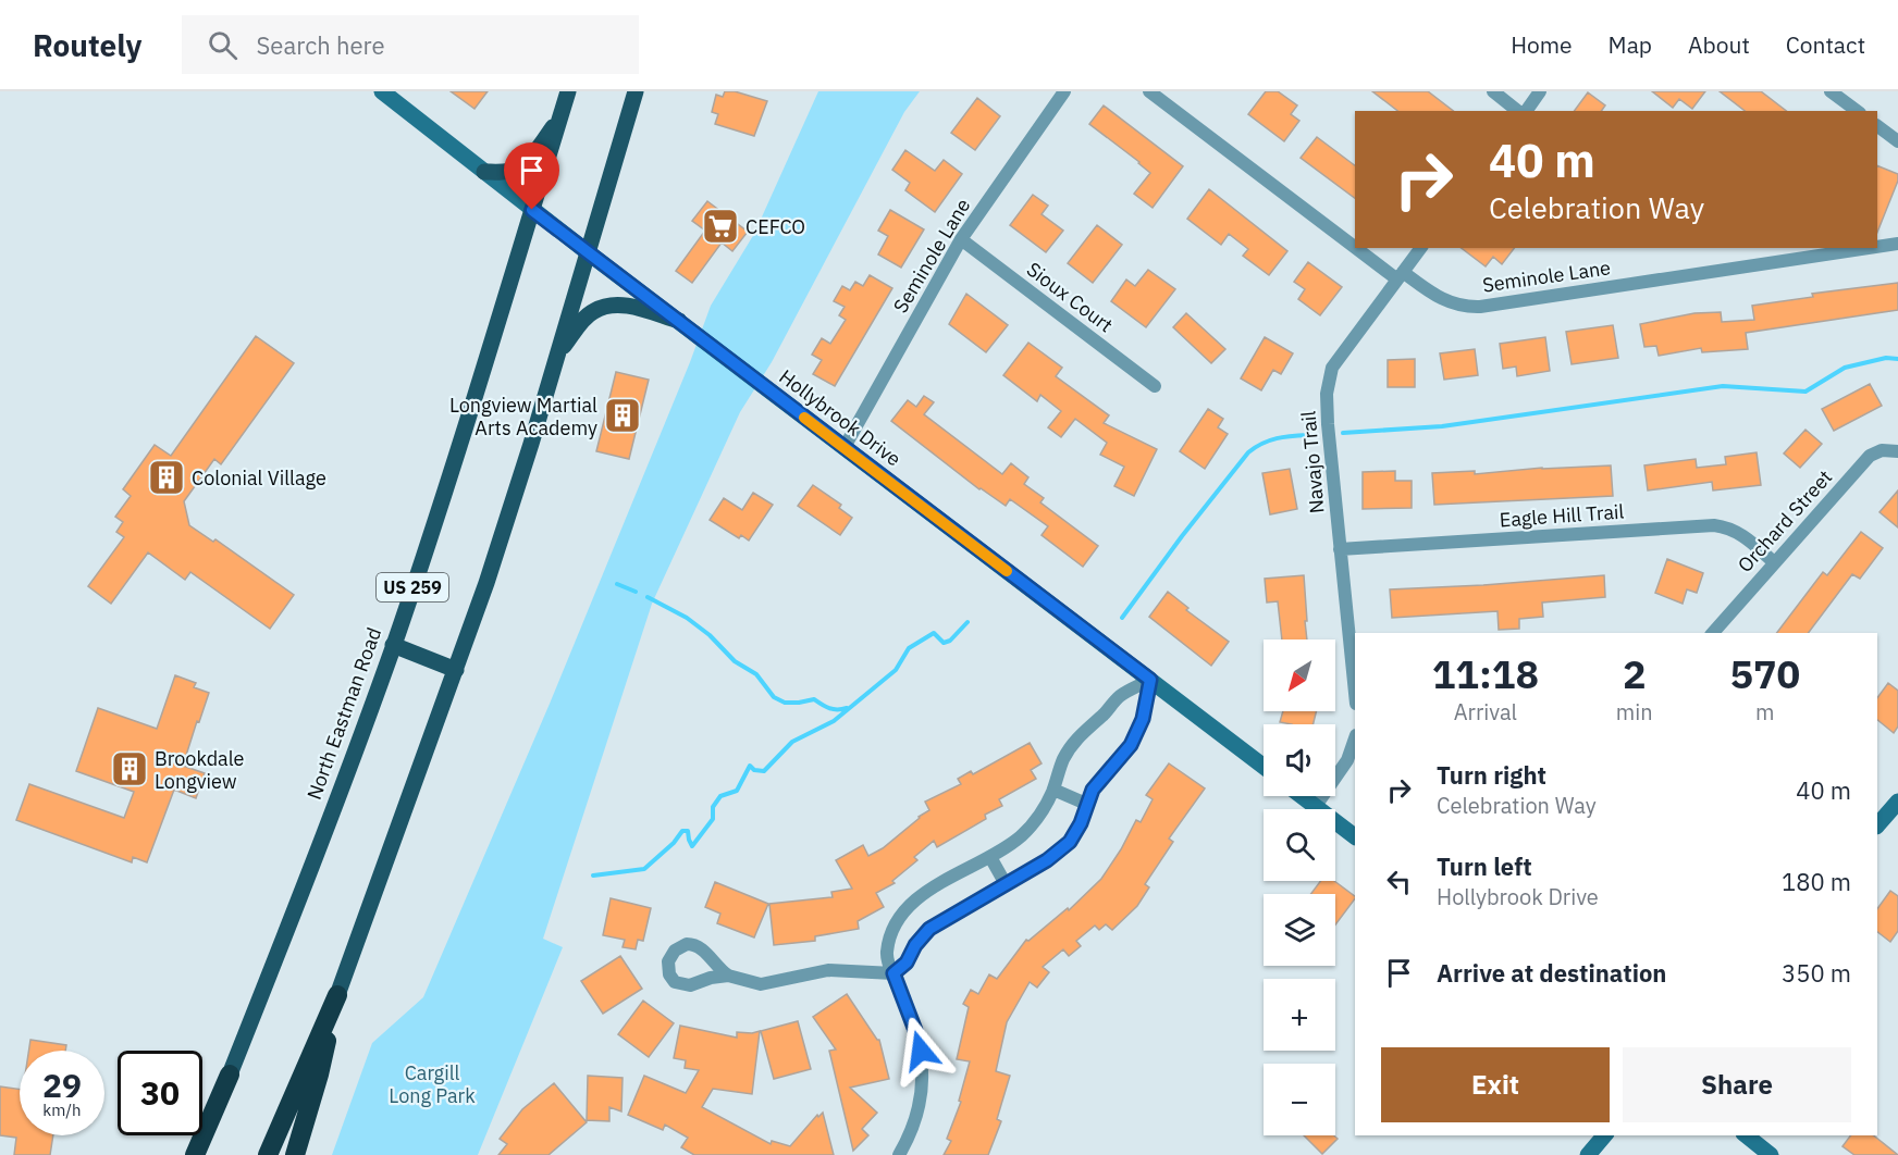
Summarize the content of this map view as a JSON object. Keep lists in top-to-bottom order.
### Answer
{
  "streets": {
    "highway": ["US 259", "North Eastman Road"],
    "main road": ["Hollybrook Drive"],
    "street": [
      "Seminole Lane",
      "Sioux Court",
      "Navajo Trail",
      "Eagle Hill Trail",
      "Orchard Street"
    ]
  },
  "crossings": [
    ["Seminole Lane", "Sioux Court"],
    ["Seminole Lane", "Hollybrook Drive"],
    ["Seminole Lane", "Navajo Trail"],
    ["Hollybrook Drive", "North Eastman Road"],
    ["Navajo Trail", "Eagle Hill Trail"],
    ["Eagle Hill Trail", "Orchard Street"]
  ],
  "parks": ["Cargill Long Park"],
  "places": {
    "supermarket": ["CEFCO"],
    "building": ["Longview Martial Arts Academy", "Colonial Village", "Brookdale Longview"]
  },
  "north": "bottom left",
  "page": {
    "header": "Routely",
    "search": "Search here",
    "nav": [
      "Home",
      "Map",
      "About",
      "Contact"
    ],
    "turn": ["40 m", "Celebration Way"],
    "eta": [
      "11:18",
      "Arrival",
      "2",
      "min",
      "570",
      "m"
    ],
    "map_buttons": ["+", "−"],
    "list": [
      {
        "name": "Turn right",
        "note": "Celebration Way",
        "value": "40 m"
      },
      {
        "name": "Turn left",
        "note": "Hollybrook Drive",
        "value": "180 m"
      },
      {
        "name": "Arrive at destination",
        "value": "350 m"
      }
    ],
    "buttons": ["Exit", "Share"],
    "speed": "29 km/h",
    "limit": "30"
  }
}
